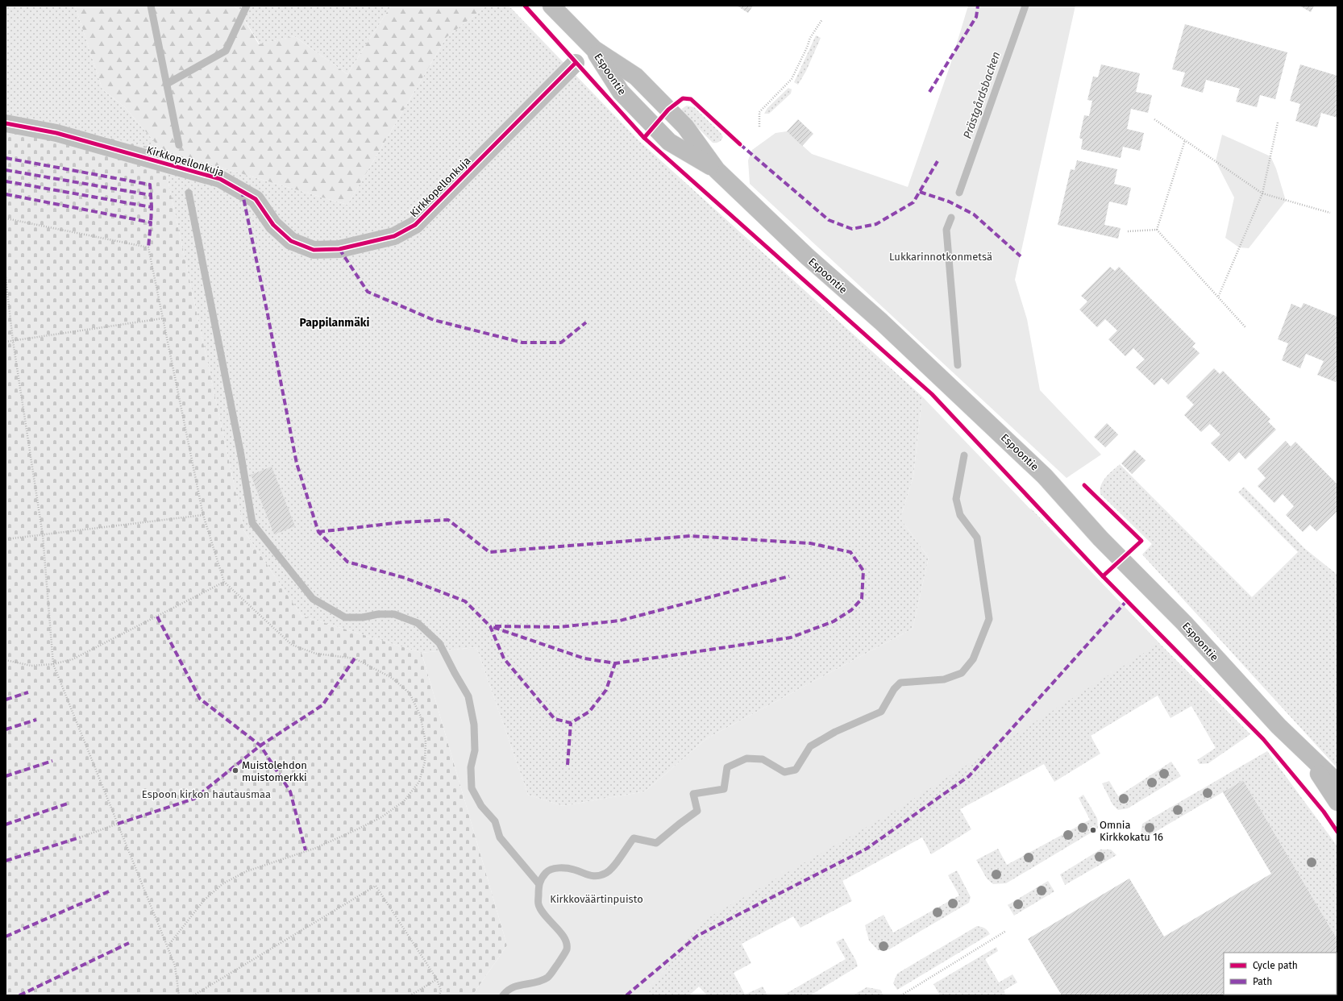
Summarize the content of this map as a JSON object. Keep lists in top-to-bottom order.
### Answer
{
  "streets": {
    "main road": ["Espoontie"],
    "street": ["Kirkkopellonkuja"]
  },
  "districts": ["Pappilanmäki"],
  "water": ["Prästgårdsbacken"],
  "parks": ["Lukkarinnotkonmetsä", "Espoon kirkon hautausmaa", "Kirkkoväärtinpuisto"],
  "places": ["Muistolehdon muistomerkki", "Omnia Kirkkokatu 16"],
  "legend": ["Cycle path", "Path"]
}
